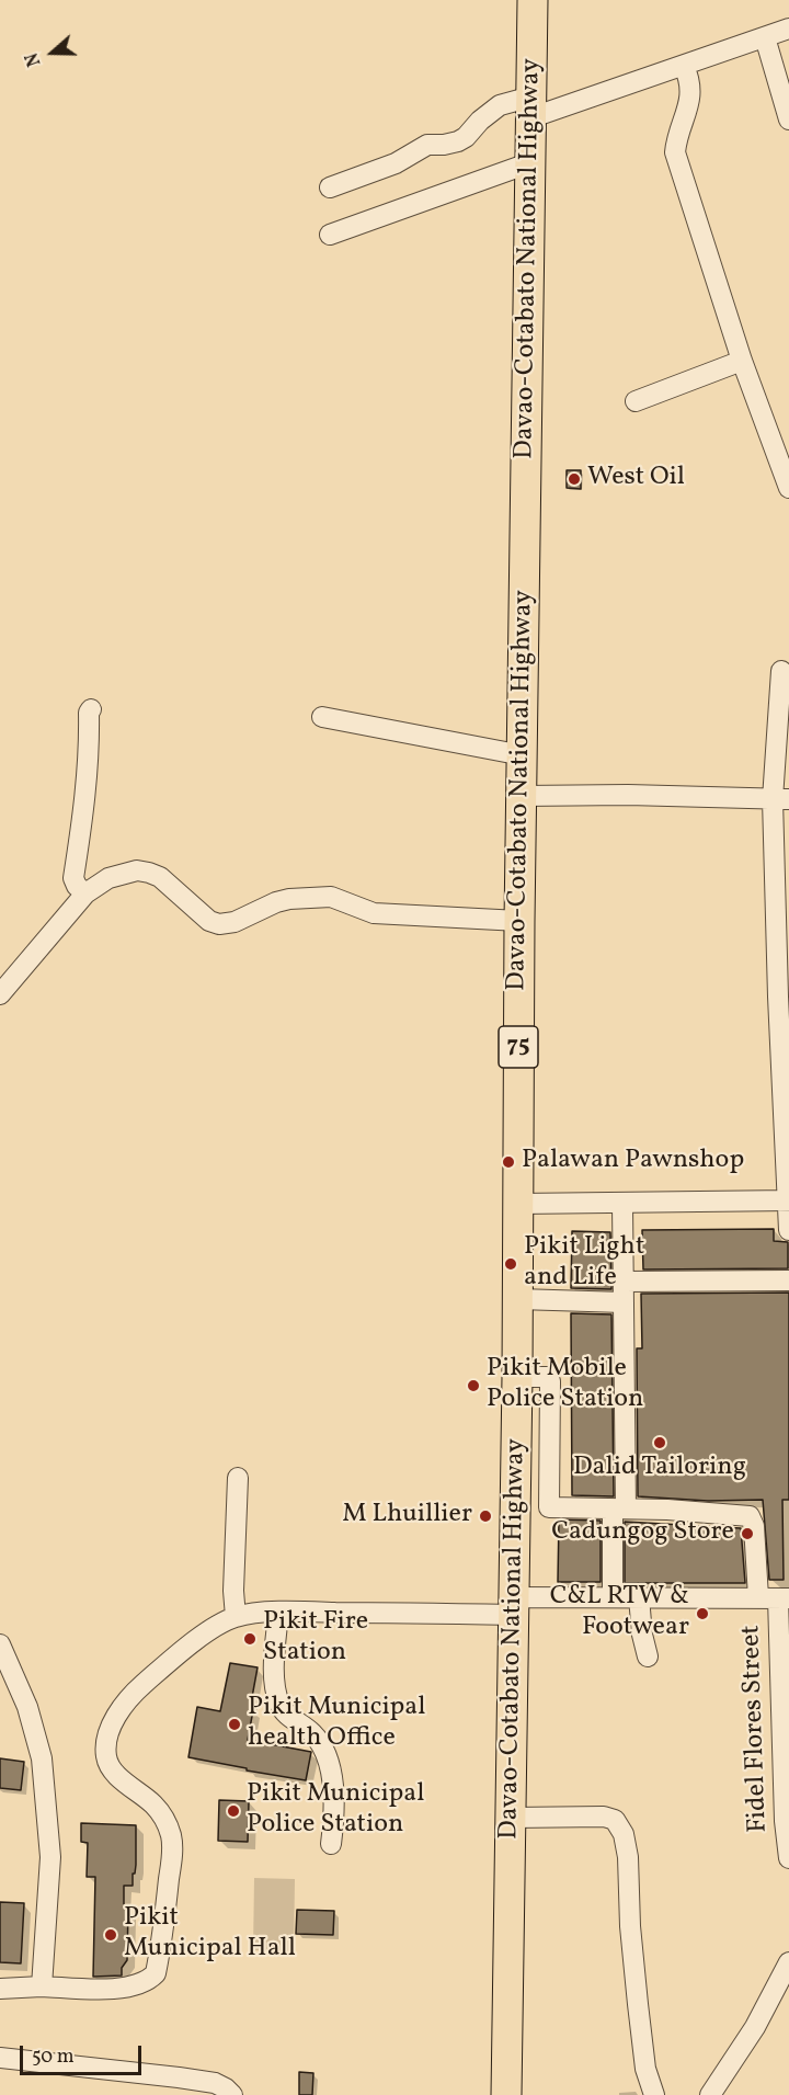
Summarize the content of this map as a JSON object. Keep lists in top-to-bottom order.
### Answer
{
  "streets": {
    "highway": ["Davao-Cotabato National Highway", "75"],
    "street": ["Fidel Flores Street"]
  },
  "places": [
    "West Oil",
    "Palawan Pawnshop",
    "Pikit Light and Life",
    "Pikit Mobile Police Station",
    "Dalid Tailoring",
    "M Lhuillier",
    "Cadungog Store",
    "C&L RTW & Footwear",
    "Pikit Fire Station",
    "Pikit Municipal health Office",
    "Pikit Municipal Police Station",
    "Pikit Municipal Hall"
  ],
  "scale_bar": "50 m",
  "north": "left"
}
